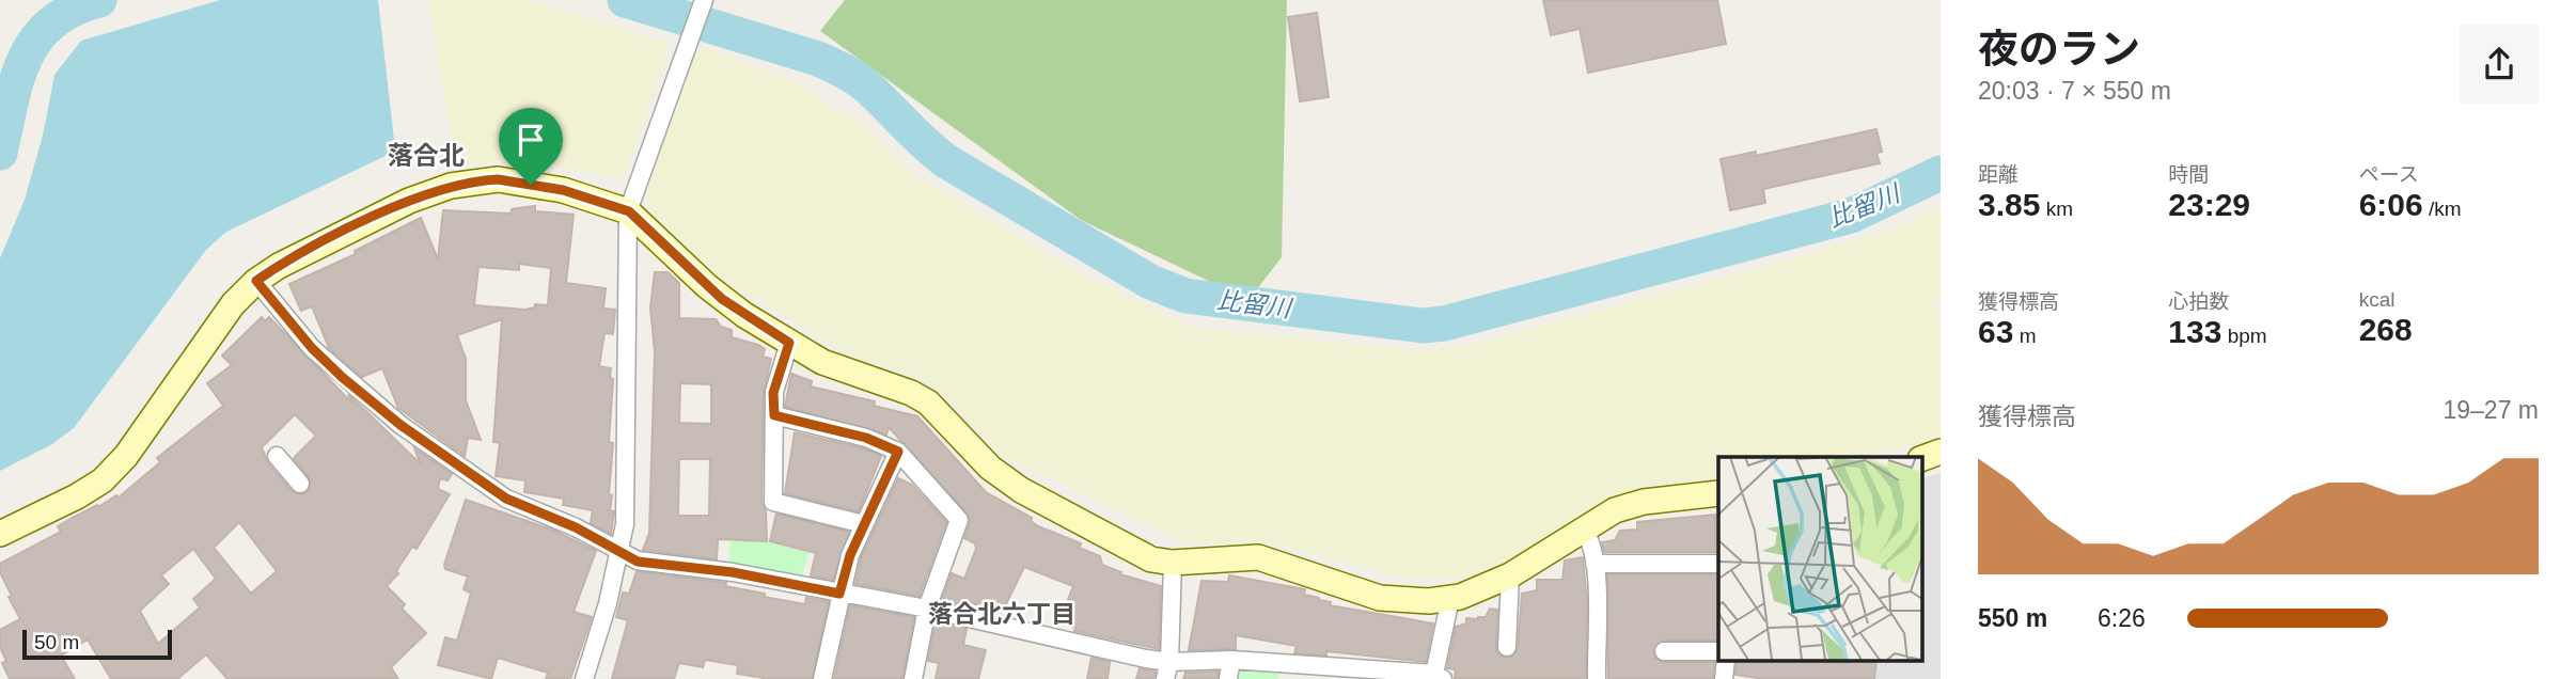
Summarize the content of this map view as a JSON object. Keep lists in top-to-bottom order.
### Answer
{
  "districts": ["落合北", "落合北六丁目"],
  "water": ["比留川"],
  "scale_bar": "50 m",
  "page": {
    "heading": ["夜のラン", "20:03 · 7 × 550 m"],
    "stats": [
      ["距離", "3.85 km"],
      ["時間", "23:29"],
      ["ペース", "6:06 /km"],
      ["獲得標高", "63 m"],
      ["心拍数", "133 bpm"],
      ["kcal", "268"]
    ],
    "chart": ["獲得標高", "19–27 m"],
    "list": [
      {
        "name": "550 m",
        "note": "6:26"
      }
    ],
    "scale": "50 m"
  }
}
